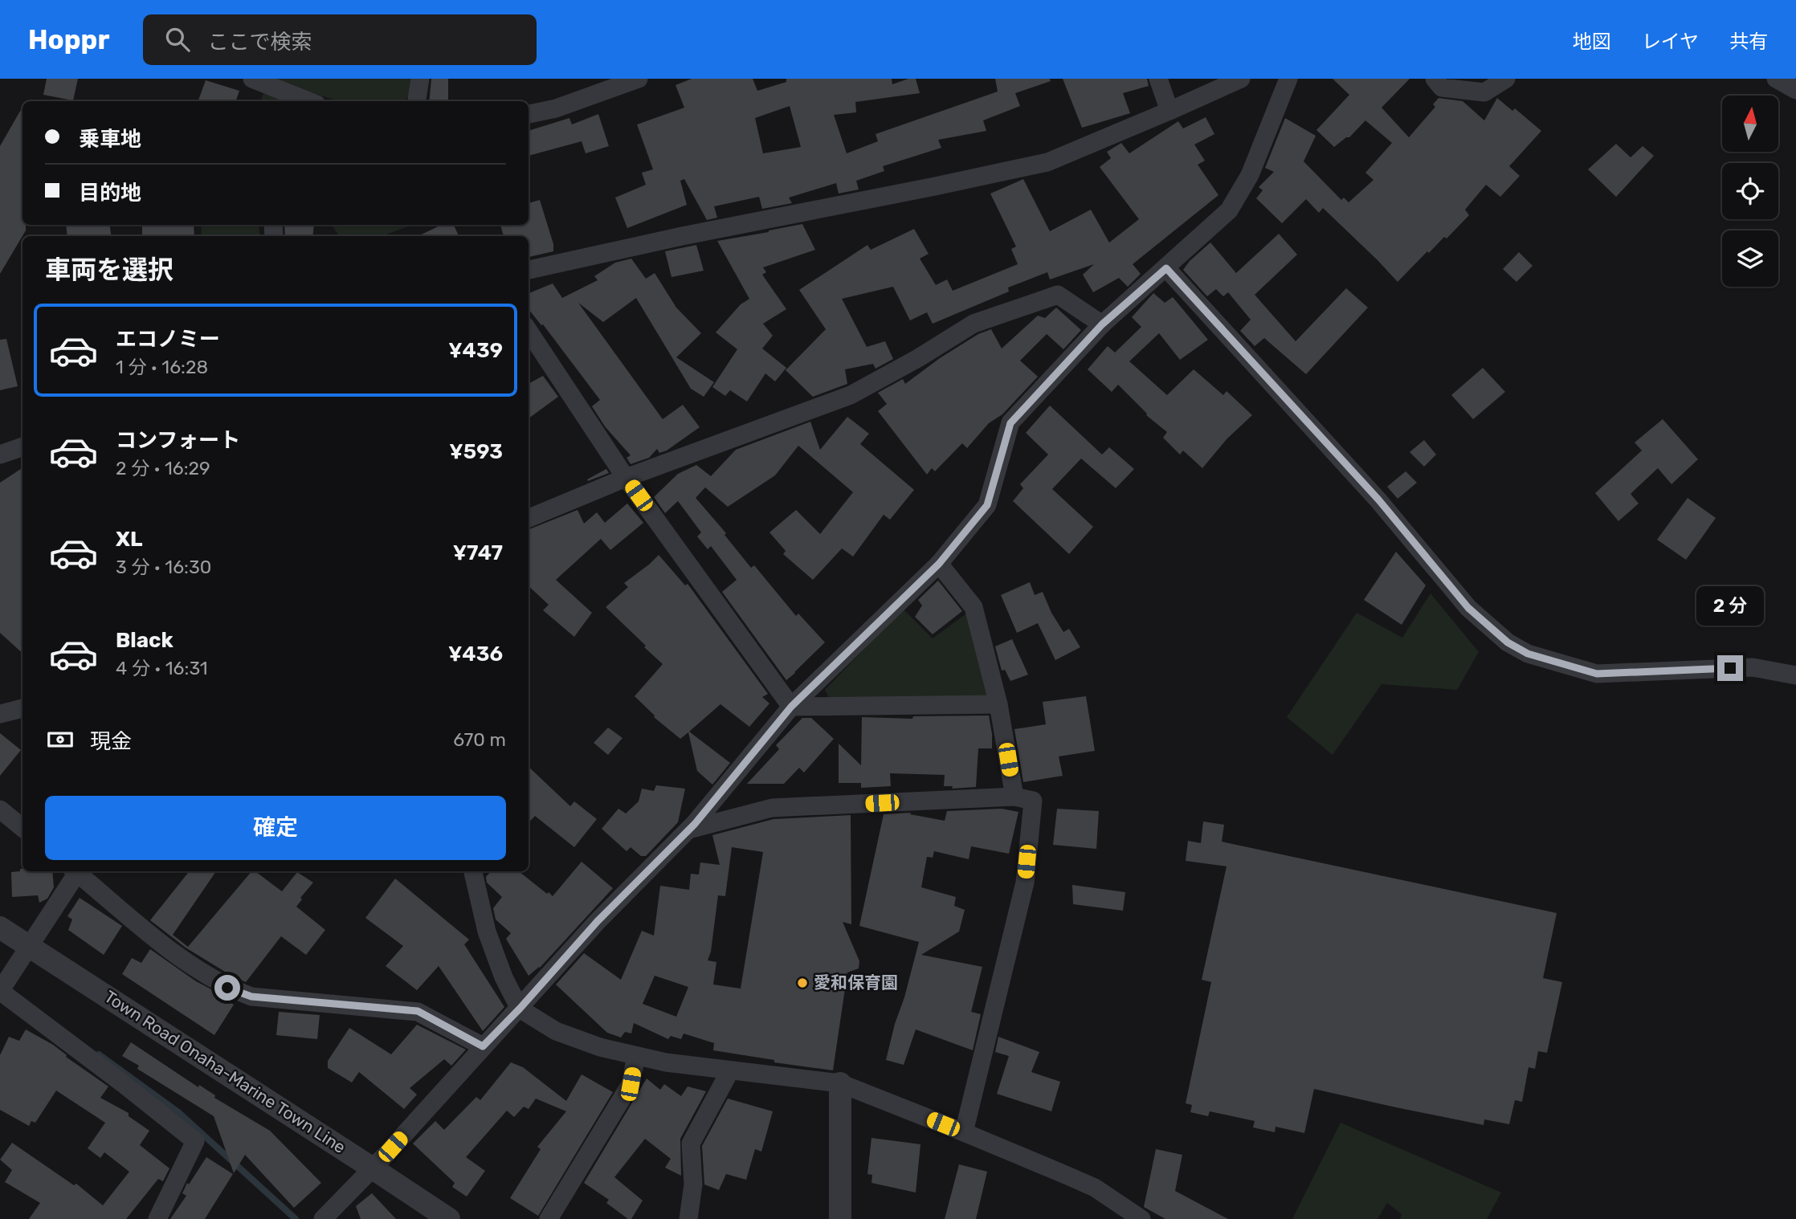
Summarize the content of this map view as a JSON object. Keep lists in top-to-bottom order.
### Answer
{
  "streets": {
    "street": ["Town Road Onaha-Marine Town Line"]
  },
  "places": ["愛和保育園"],
  "north": "top",
  "page": {
    "header": "Hoppr",
    "search": "ここで検索",
    "nav": ["地図", "レイヤ", "共有"],
    "banner": ["乗車地", "目的地"],
    "heading": "車両を選択",
    "list": [
      {
        "name": "エコノミー",
        "note": "1 分 · 16:28",
        "value": "¥439"
      },
      {
        "name": "コンフォート",
        "note": "2 分 · 16:29",
        "value": "¥593"
      },
      {
        "name": "XL",
        "note": "3 分 · 16:30",
        "value": "¥747"
      },
      {
        "name": "Black",
        "note": "4 分 · 16:31",
        "value": "¥436"
      }
    ],
    "bubble": "2 分",
    "pay": ["現金", "670 m"],
    "buttons": "確定"
  }
}
